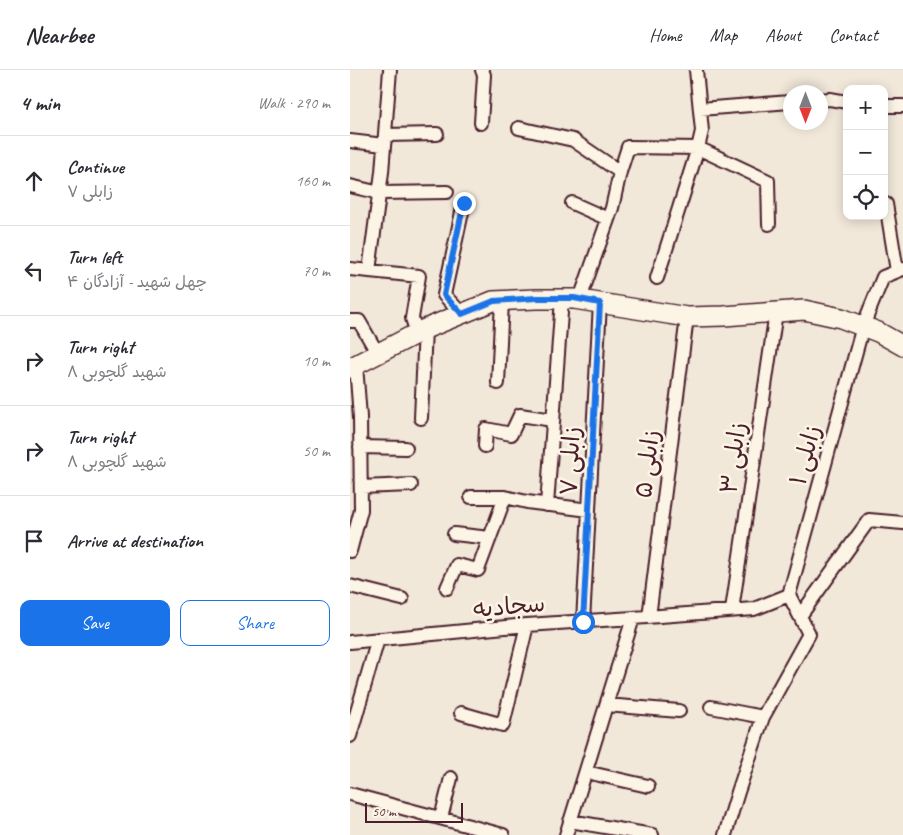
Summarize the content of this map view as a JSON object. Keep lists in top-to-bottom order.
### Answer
{
  "streets": {
    "street": [
      "زابلی ۱",
      "زابلی ۳",
      "زابلی ۷",
      "زابلی ۵",
      "سجادیه"
    ]
  },
  "crossings": [
    ["زابلی ۱", "سجادیه"],
    ["زابلی ۳", "سجادیه"],
    ["زابلی ۷", "سجادیه"],
    ["زابلی ۵", "سجادیه"]
  ],
  "scale_bar": "50 m",
  "north": "bottom",
  "page": {
    "header": "Nearbee",
    "nav": [
      "Home",
      "Map",
      "About",
      "Contact"
    ],
    "heading": ["4 min", "Walk · 290 m"],
    "map_buttons": ["+", "−"],
    "list": [
      ["Continue", "زابلی ۷", "160 m"],
      ["Turn left", "چهل شهید - آزادگان ۴", "70 m"],
      ["Turn right", "شهید گلچوبی ۸", "10 m"],
      ["Turn right", "شهید گلچوبی ۸", "50 m"],
      "Arrive at destination"
    ],
    "buttons": ["Save", "Share"],
    "scale": "50 m"
  }
}
